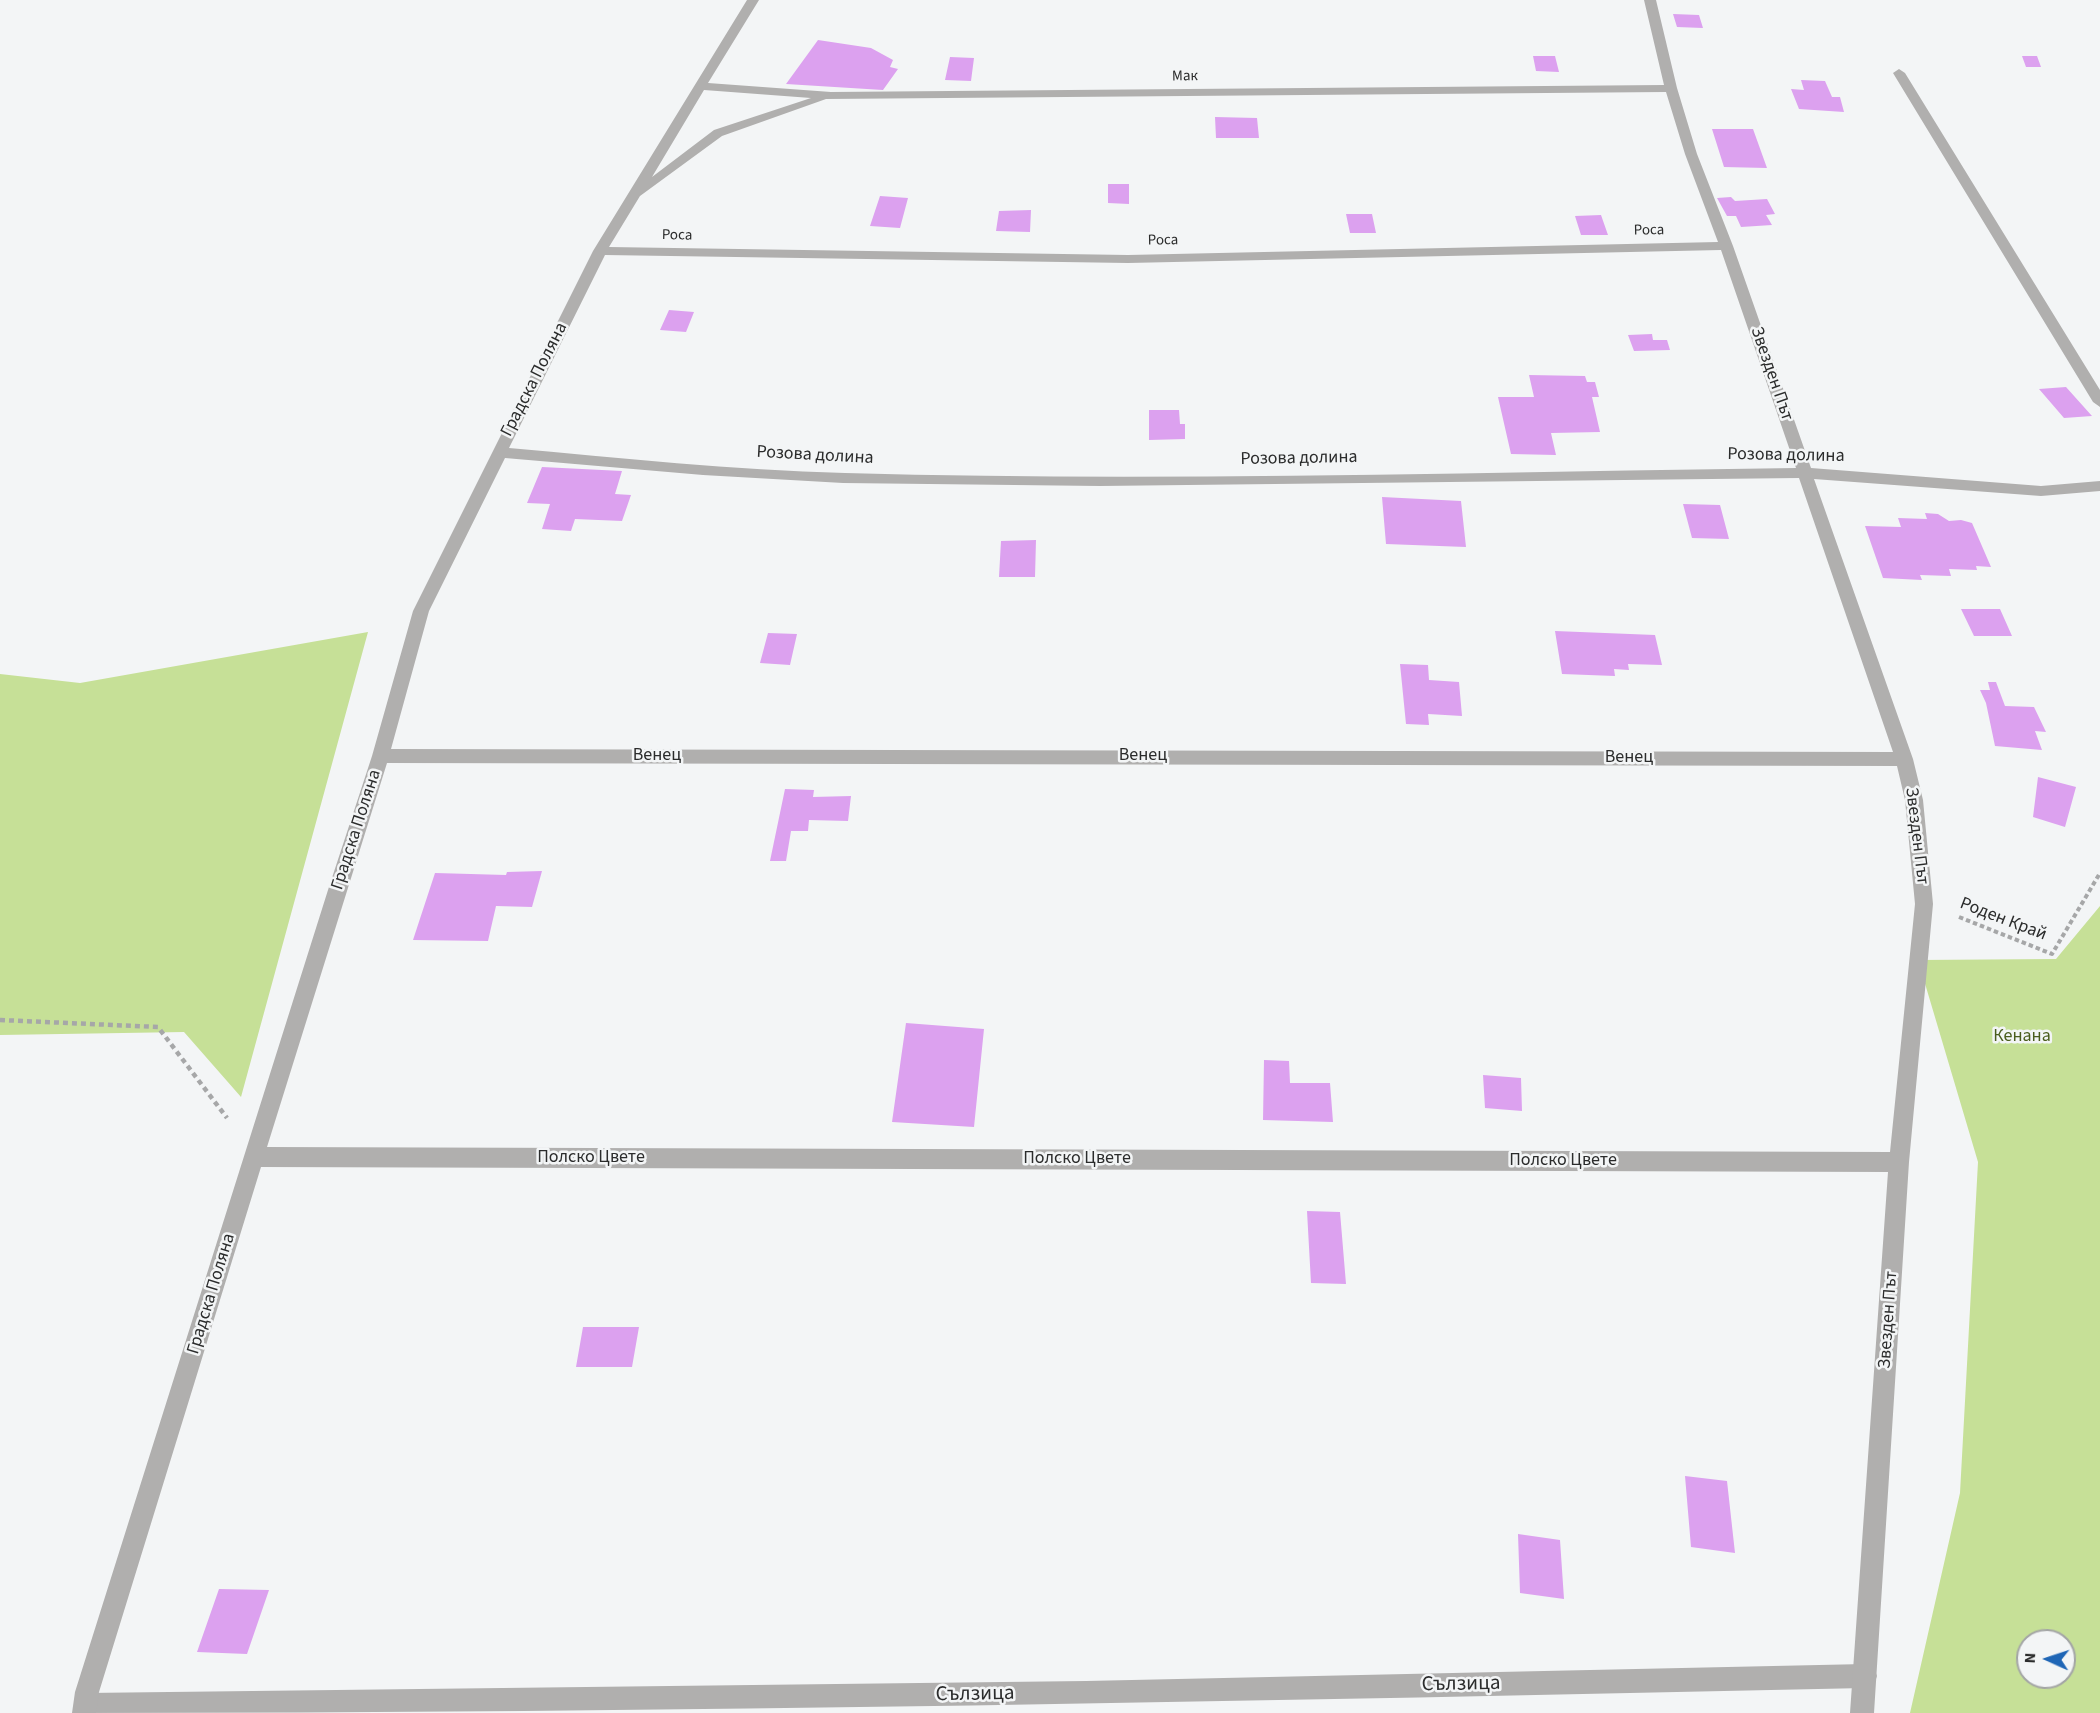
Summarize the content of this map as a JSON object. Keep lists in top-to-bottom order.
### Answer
{
  "streets": {
    "street": [
      "Мак",
      "Роса",
      "Звезден Път",
      "Градска Поляна",
      "Розова долина",
      "Венец",
      "Полско Цвете",
      "Сълзица"
    ],
    "path": ["Роден Край"]
  },
  "crossings": [
    ["Мак", "Звезден Път"],
    ["Мак", "Градска Поляна"],
    ["Роса", "Звезден Път"],
    ["Роса", "Градска Поляна"],
    ["Звезден Път", "Розова долина"],
    ["Звезден Път", "Венец"],
    ["Звезден Път", "Роден Край"],
    ["Звезден Път", "Полско Цвете"],
    ["Звезден Път", "Сълзица"],
    ["Градска Поляна", "Розова долина"],
    ["Градска Поляна", "Венец"],
    ["Градска Поляна", "Полско Цвете"],
    ["Градска Поляна", "Сълзица"]
  ],
  "parks": ["Кенана"],
  "north": "left"
}
